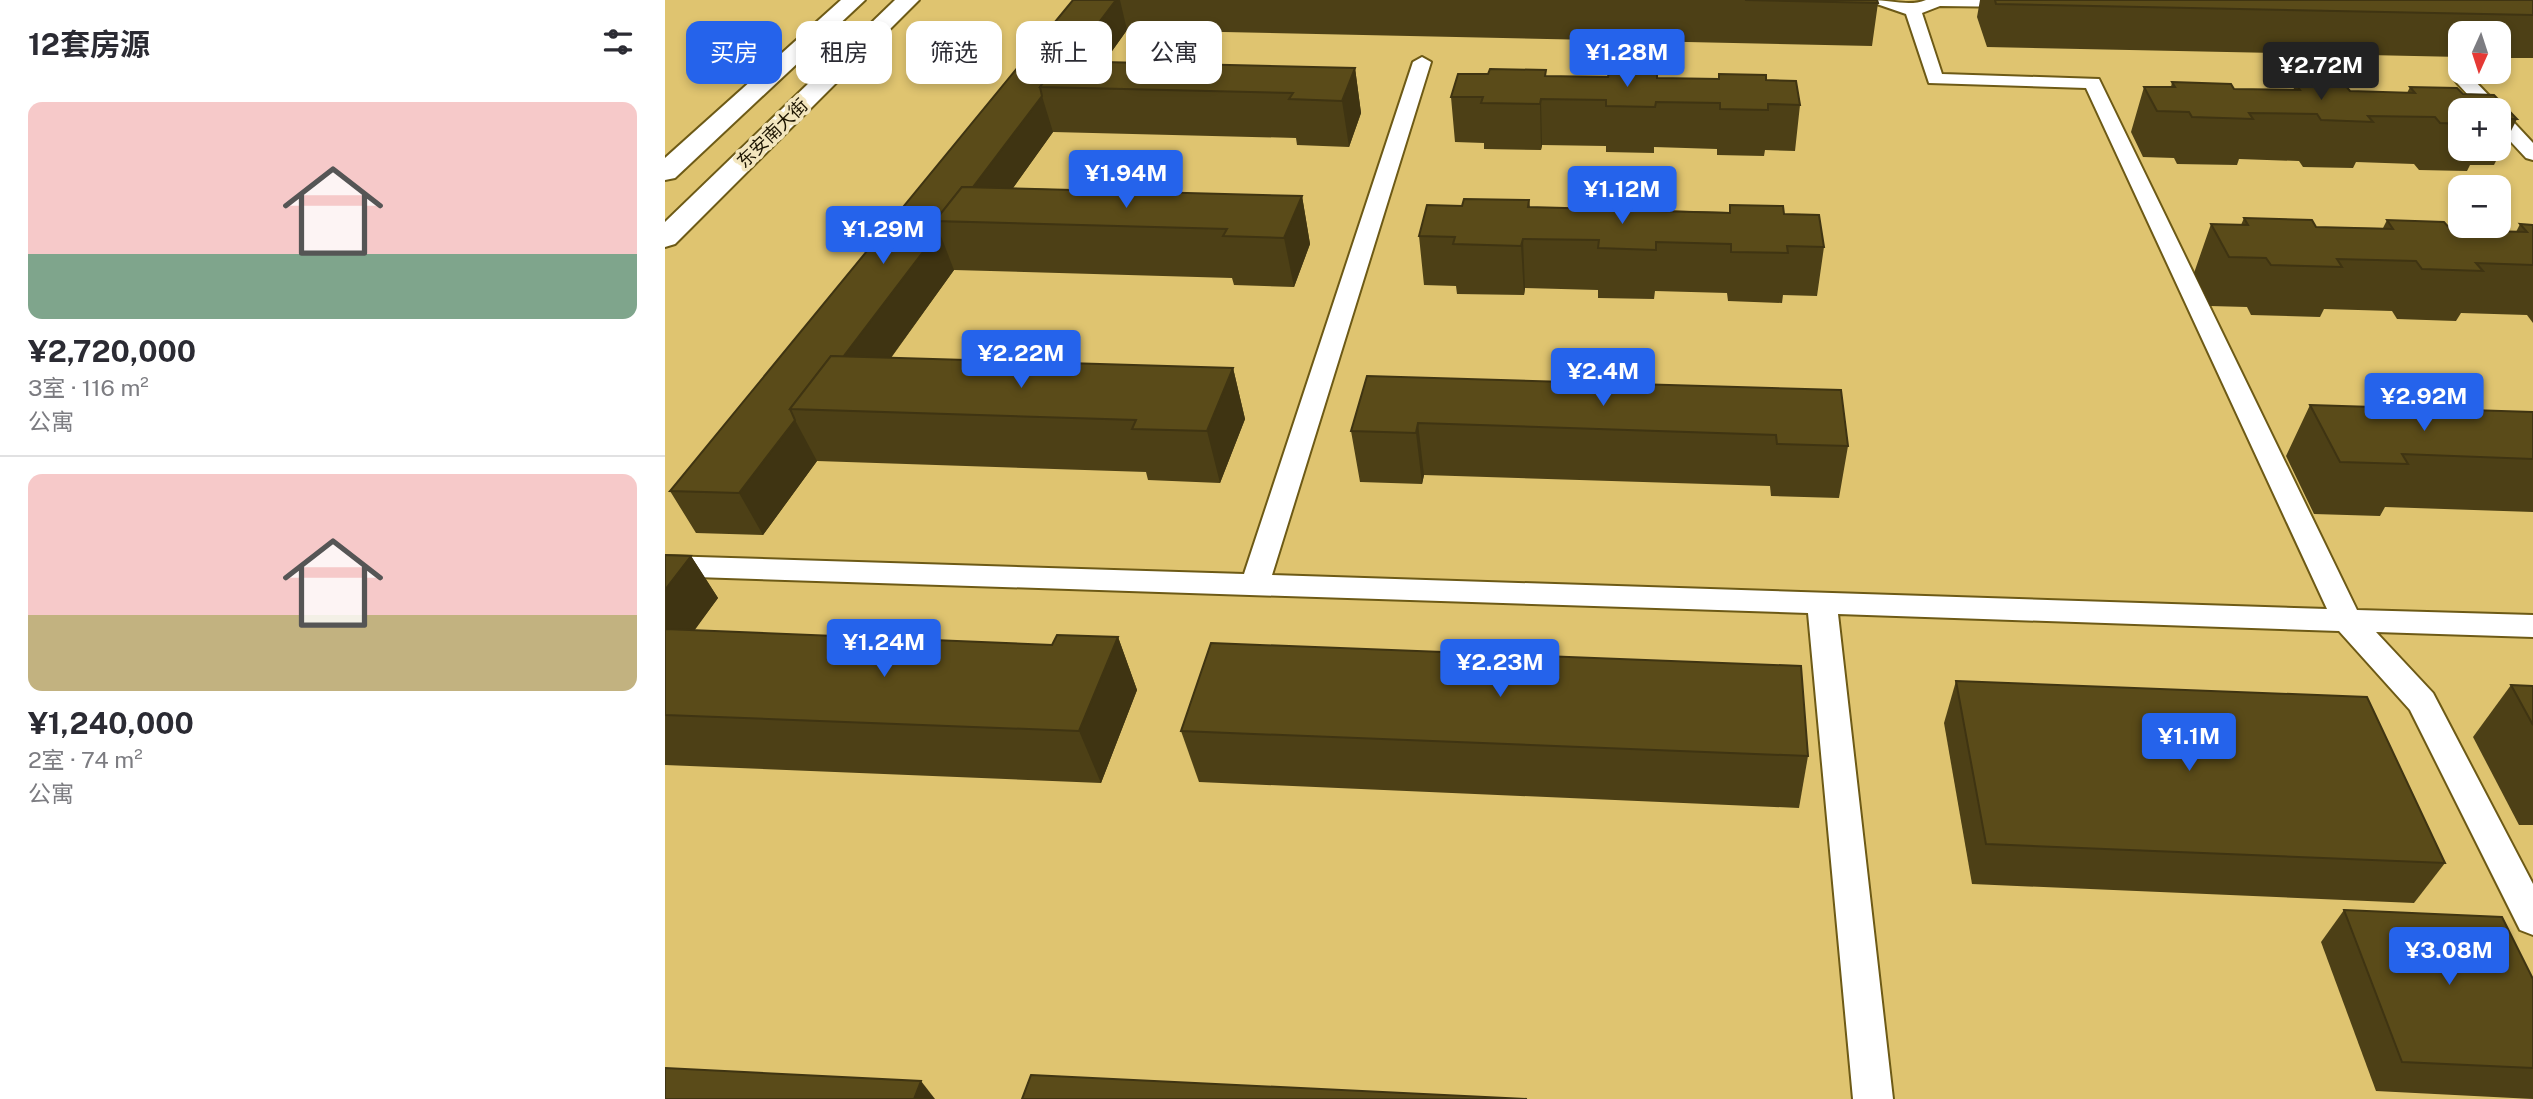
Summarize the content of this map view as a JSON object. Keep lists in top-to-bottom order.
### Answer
{
  "streets": {
    "main road": ["东安南大街"]
  },
  "north": "bottom",
  "page": {
    "heading": "12套房源",
    "map_buttons": ["+", "−"],
    "chip": [
      "买房",
      "租房",
      "筛选",
      "新上",
      "公寓"
    ],
    "price": [
      "¥1.28M",
      "¥2.72M",
      "¥1.94M",
      "¥1.12M",
      "¥1.29M",
      "¥2.22M",
      "¥2.4M",
      "¥2.92M",
      "¥1.24M",
      "¥2.23M",
      "¥1.1M",
      "¥3.08M"
    ],
    "list": [
      {
        "name": "¥2,720,000",
        "note": "3室 · 116 m² · 公寓"
      },
      {
        "name": "¥1,240,000",
        "note": "2室 · 74 m² · 公寓"
      }
    ]
  }
}
